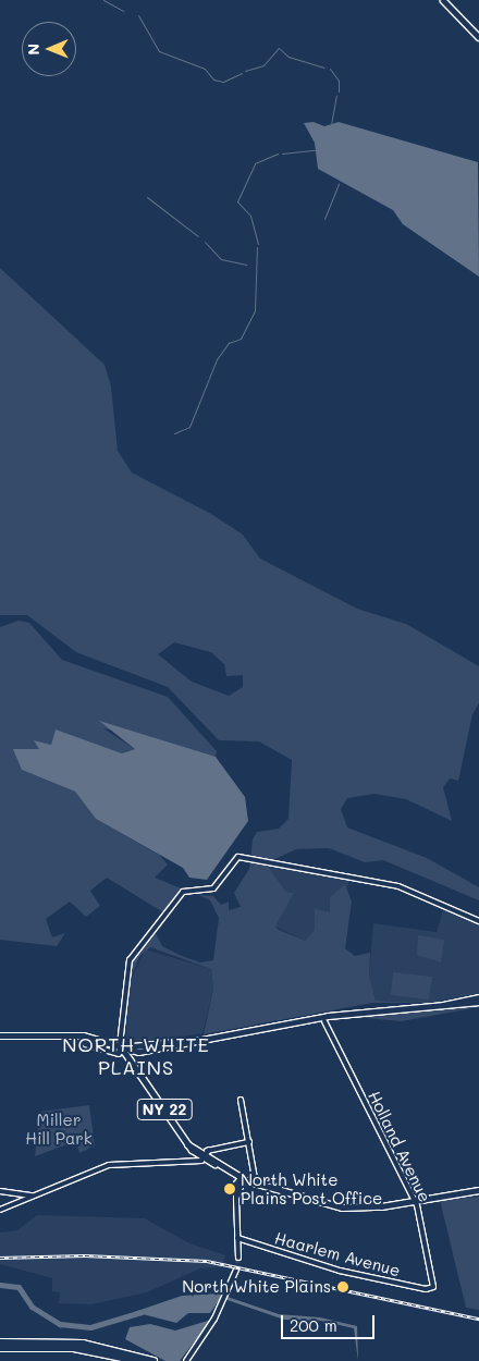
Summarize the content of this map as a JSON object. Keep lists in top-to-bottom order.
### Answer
{
  "streets": {
    "main road": ["NY 22"],
    "street": ["Holland Avenue", "Haarlem Avenue"]
  },
  "crossings": [
    ["NY 22", "Holland Avenue"],
    ["Holland Avenue", "Haarlem Avenue"]
  ],
  "districts": ["NORTH WHITE PLAINS"],
  "parks": ["Miller Hill Park"],
  "places": ["North White Plains Post Office", "North White Plains"],
  "scale_bar": "200 m",
  "north": "left"
}
